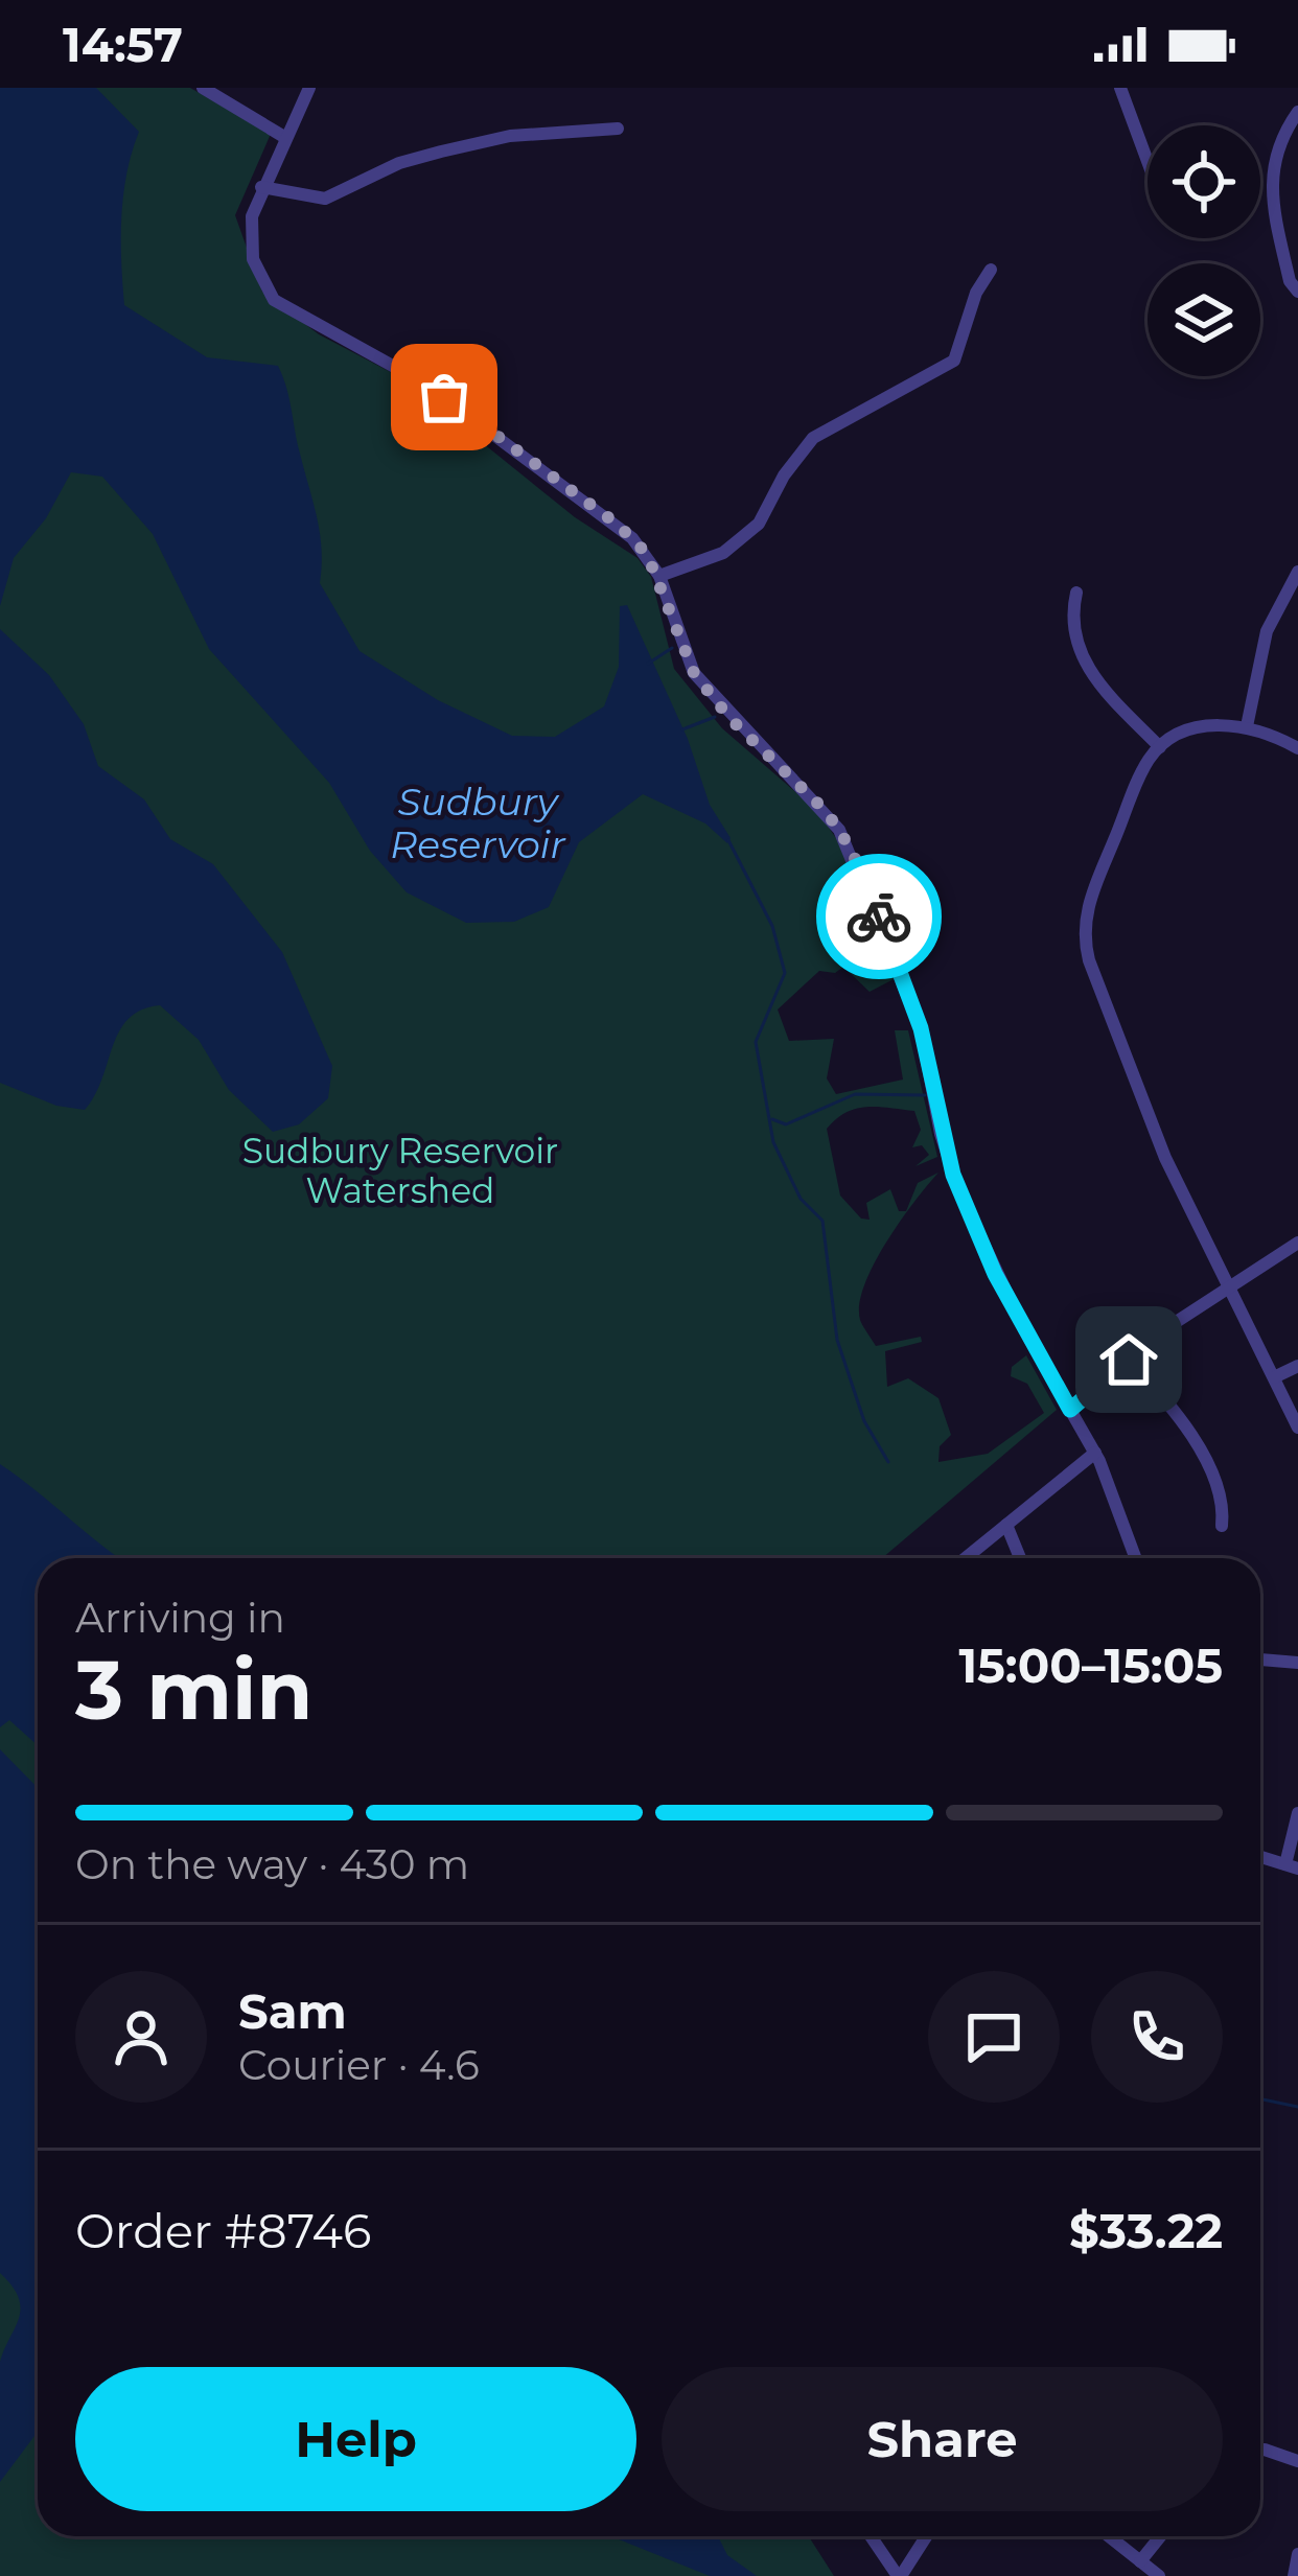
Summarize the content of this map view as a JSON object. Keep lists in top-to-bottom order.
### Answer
{
  "water": ["Sudbury Reservoir"],
  "parks": ["Sudbury Reservoir Watershed"],
  "page": {
    "status": "14:57",
    "heading": ["3 min", "Arriving in", "15:00–15:05"],
    "panel": [
      "Sam",
      "Courier · 4.6",
      "Order #8746",
      "$33.22"
    ],
    "bar": "On the way · 430 m",
    "buttons": ["Help", "Share"]
  }
}
